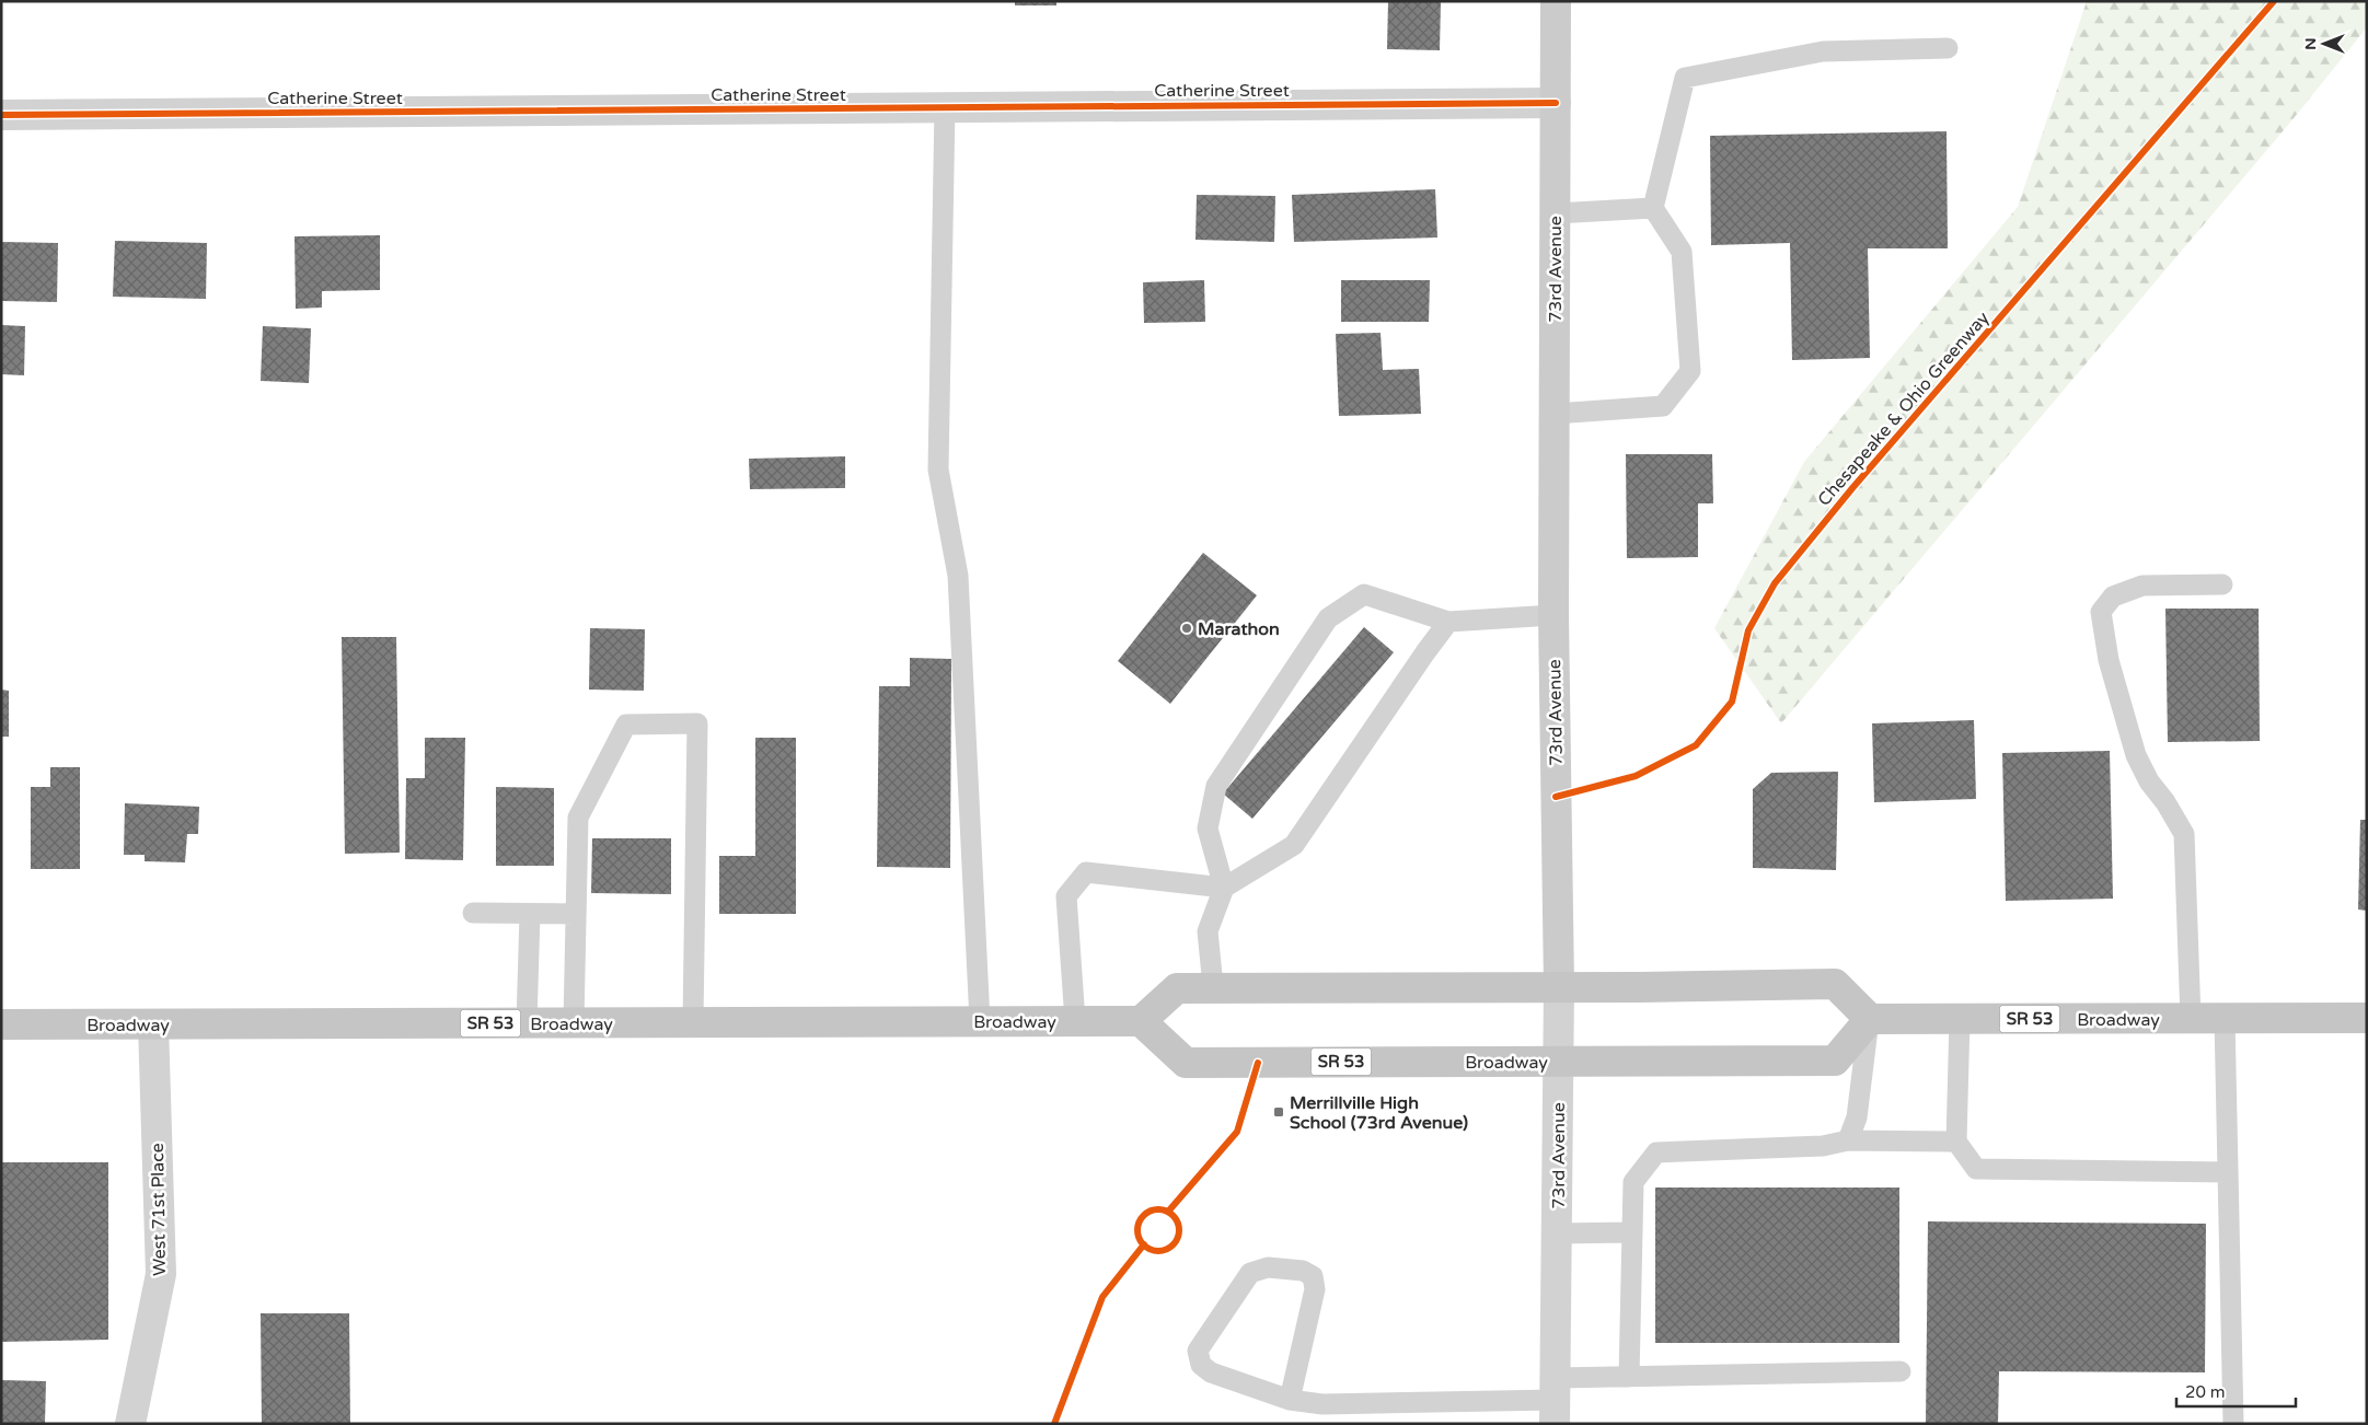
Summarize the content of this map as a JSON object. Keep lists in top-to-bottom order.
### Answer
{
  "streets": {
    "main road": ["73rd Avenue", "SR 53", "Broadway"],
    "street": ["Catherine Street", "West 71st Place"],
    "cycle path": ["Chesapeake & Ohio Greenway"]
  },
  "crossings": [
    ["Catherine Street", "73rd Avenue"],
    ["73rd Avenue", "Broadway"],
    ["Broadway", "West 71st Place"]
  ],
  "places": {
    "other": ["Marathon"],
    "transit": ["Merrillville High School (73rd Avenue)"]
  },
  "scale_bar": "20 m",
  "north": "left"
}
